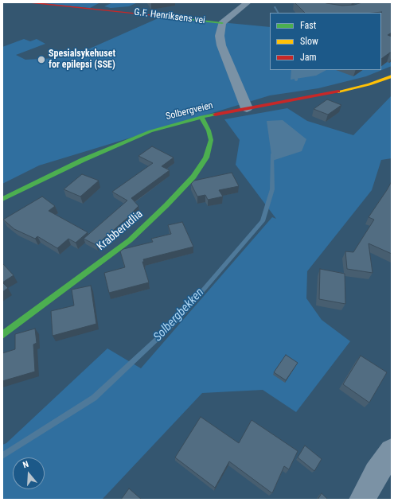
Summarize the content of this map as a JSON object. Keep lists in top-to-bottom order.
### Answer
{
  "streets": {
    "street": ["G.F. Henriksens vei", "Solbergveien", "Krabberudlia"]
  },
  "crossings": [
    ["G.F. Henriksens vei", "Solbergveien"],
    ["Solbergveien", "Krabberudlia"]
  ],
  "water": ["Solbergbekken"],
  "places": ["Spesialsykehuset for epilepsi (SSE)"],
  "legend": ["Fast", "Slow", "Jam"],
  "north": "top"
}
